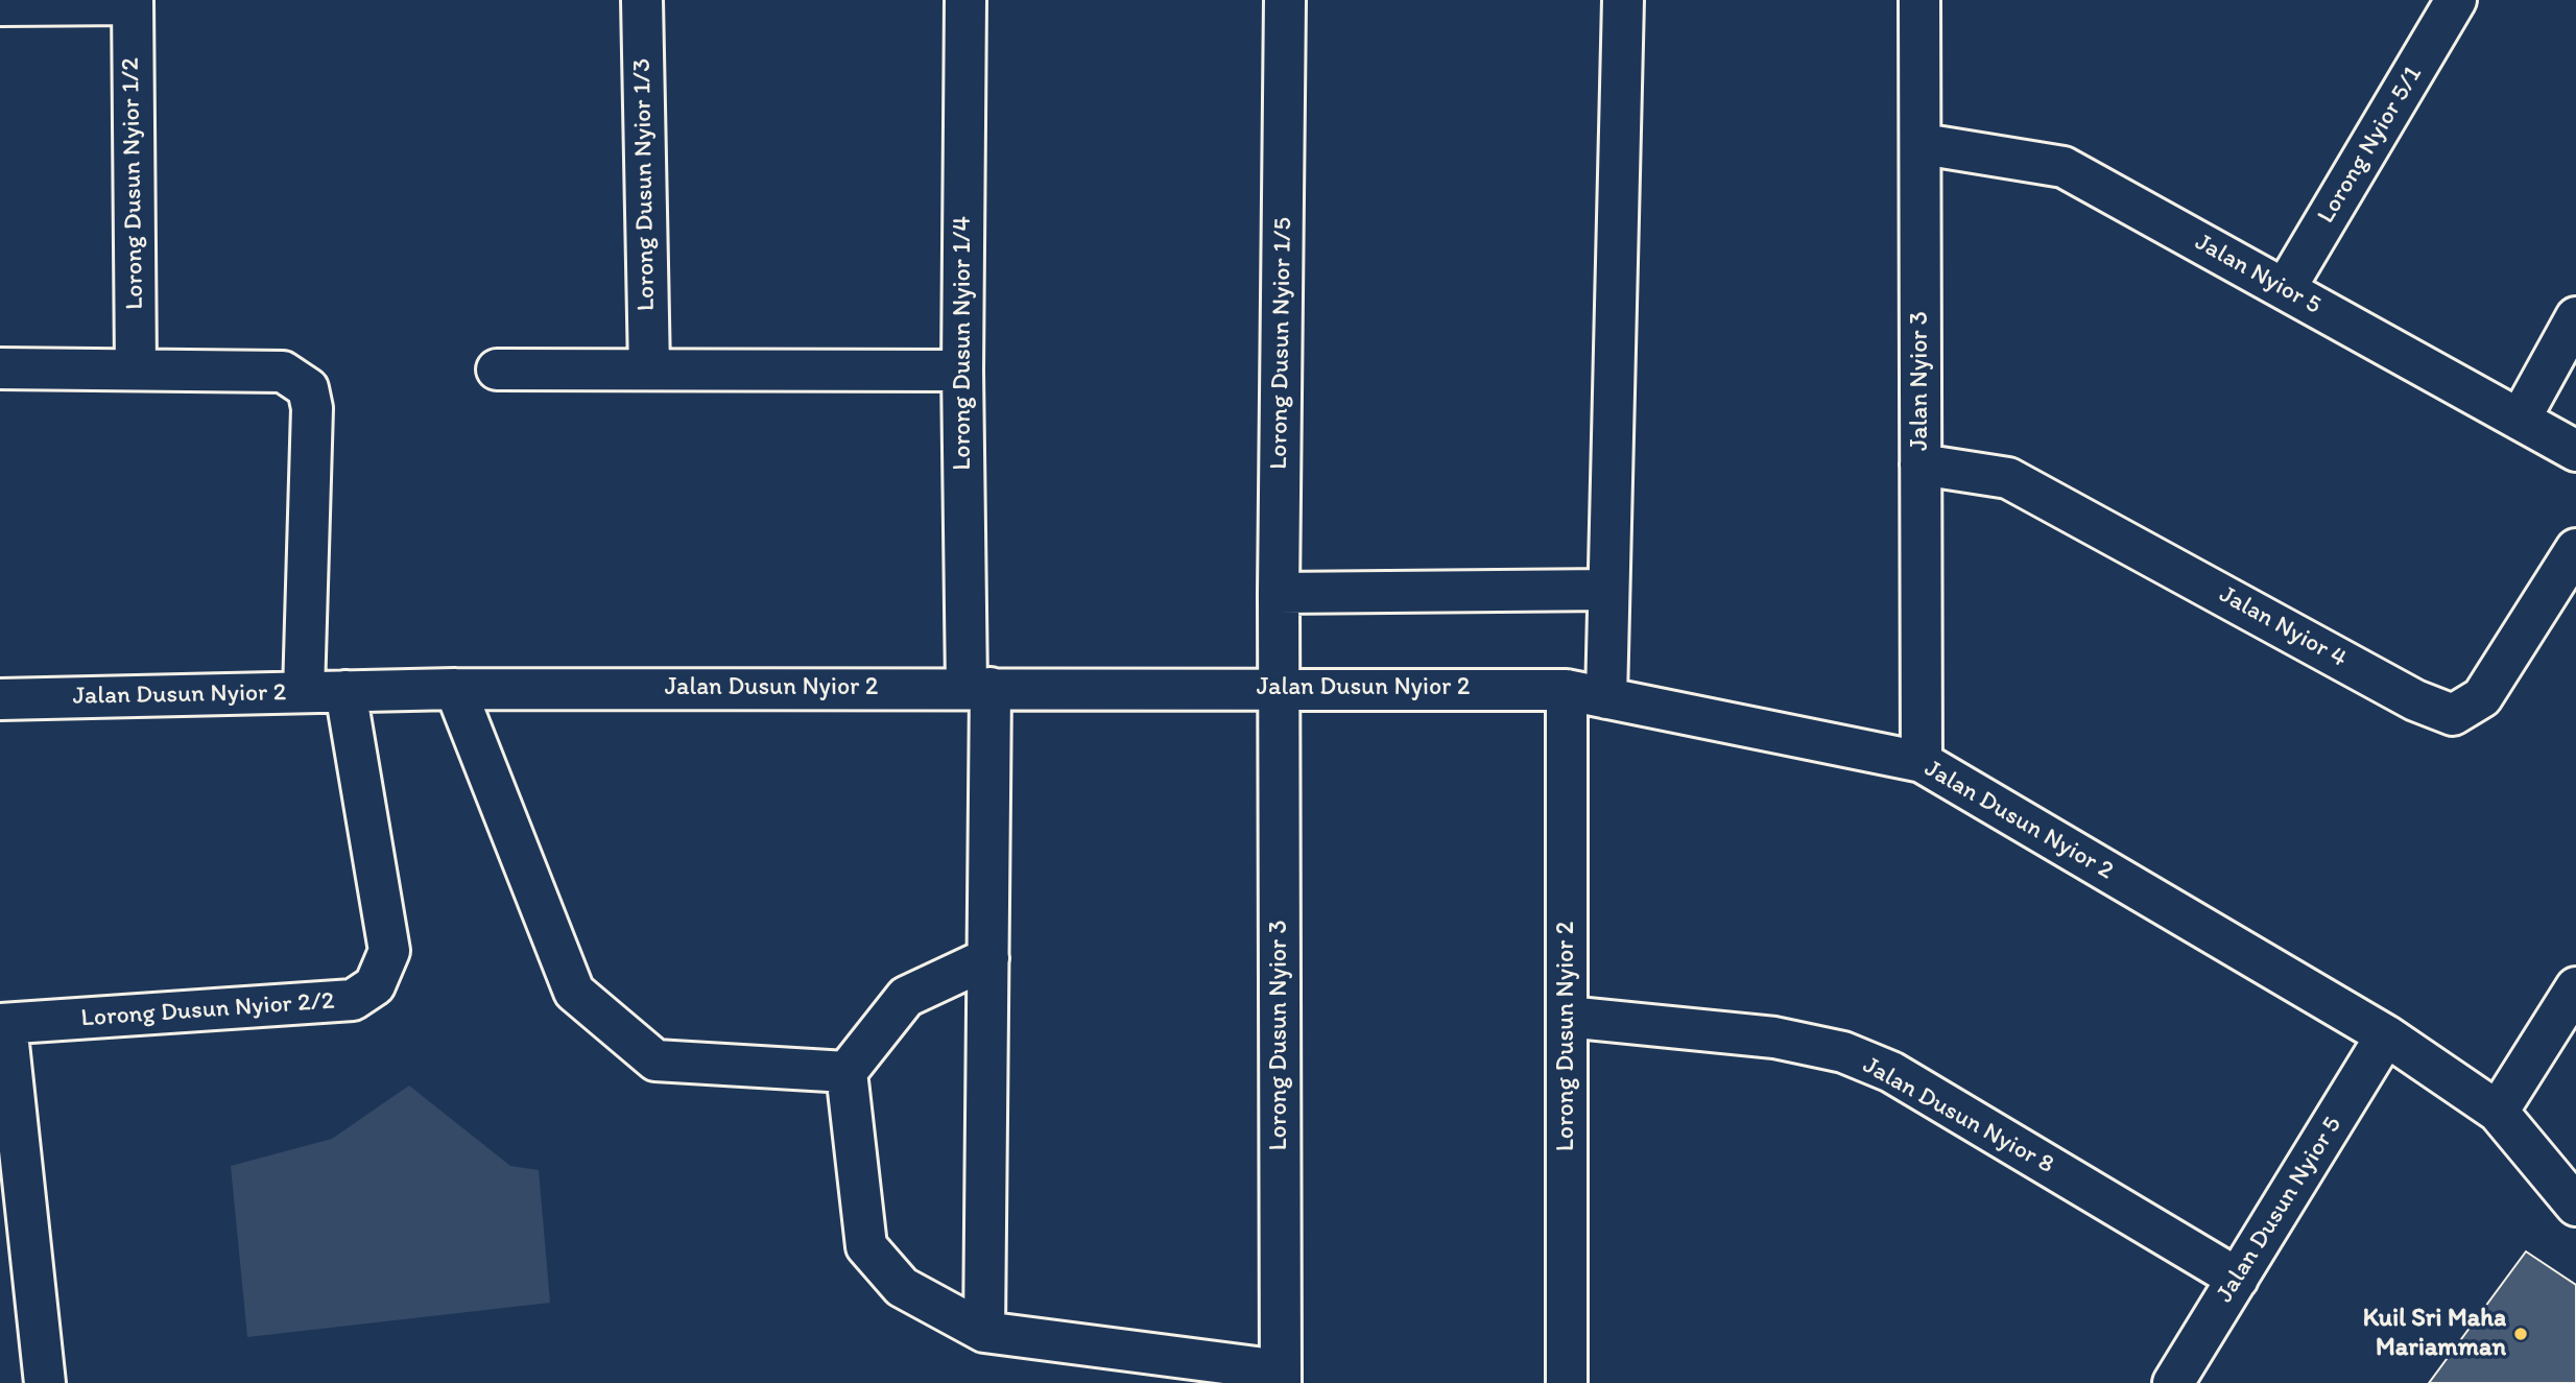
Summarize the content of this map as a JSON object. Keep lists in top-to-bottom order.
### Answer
{
  "streets": {
    "street": [
      "Lorong Nyior 5/1",
      "Lorong Dusun Nyior 1/2",
      "Lorong Dusun Nyior 1/3",
      "Jalan Nyior 5",
      "Lorong Dusun Nyior 1/4",
      "Lorong Dusun Nyior 1/5",
      "Jalan Nyior 3",
      "Jalan Nyior 4",
      "Jalan Dusun Nyior 2",
      "Lorong Dusun Nyior 2/2",
      "Lorong Dusun Nyior 3",
      "Lorong Dusun Nyior 2",
      "Jalan Dusun Nyior 8",
      "Jalan Dusun Nyior 5"
    ]
  },
  "crossings": [
    ["Lorong Nyior 5/1", "Jalan Nyior 5"],
    ["Jalan Nyior 5", "Jalan Nyior 3"],
    ["Lorong Dusun Nyior 1/4", "Jalan Dusun Nyior 2"],
    ["Lorong Dusun Nyior 1/5", "Jalan Dusun Nyior 2"],
    ["Lorong Dusun Nyior 1/5", "Lorong Dusun Nyior 3"],
    ["Jalan Nyior 3", "Jalan Nyior 4"],
    ["Jalan Nyior 3", "Jalan Dusun Nyior 2"],
    ["Jalan Dusun Nyior 2", "Lorong Dusun Nyior 2/2"],
    ["Jalan Dusun Nyior 2", "Lorong Dusun Nyior 3"],
    ["Jalan Dusun Nyior 2", "Lorong Dusun Nyior 2"],
    ["Jalan Dusun Nyior 2", "Jalan Dusun Nyior 5"],
    ["Lorong Dusun Nyior 2", "Jalan Dusun Nyior 8"],
    ["Jalan Dusun Nyior 8", "Jalan Dusun Nyior 5"]
  ],
  "places": ["Kuil Sri Maha Mariamman"]
}
